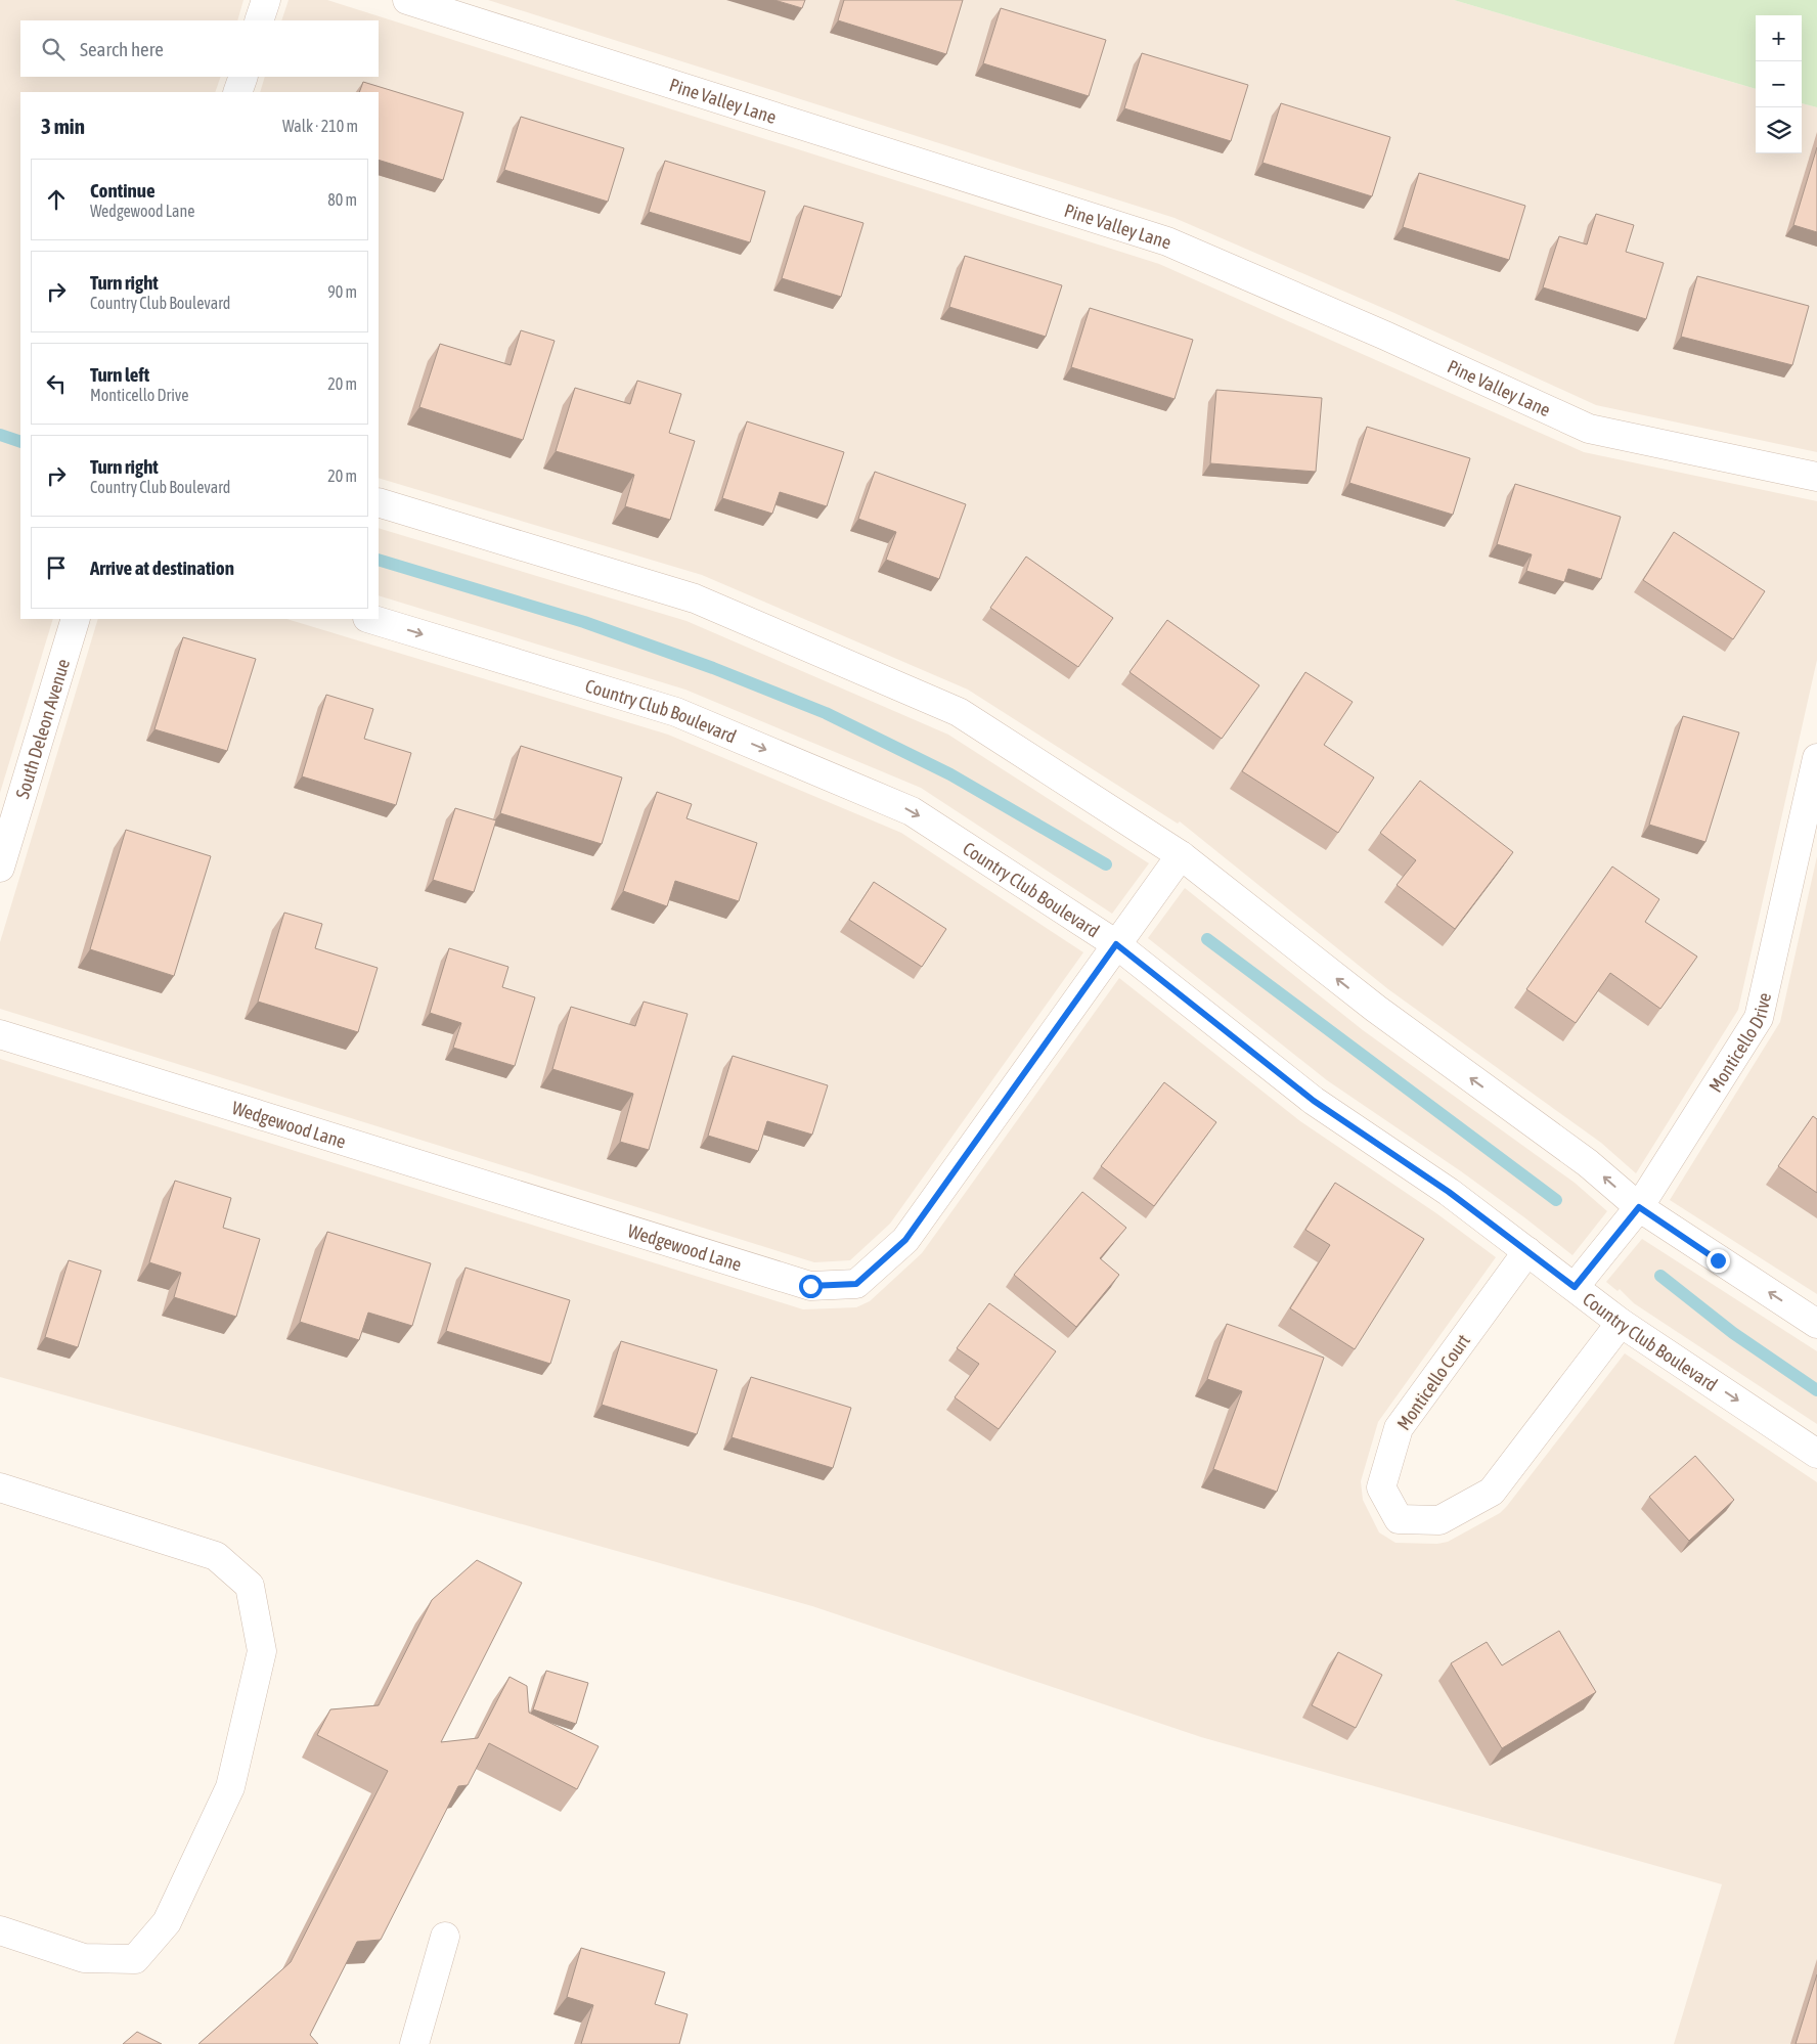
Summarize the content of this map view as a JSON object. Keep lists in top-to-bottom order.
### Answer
{
  "streets": {
    "street": [
      "Pine Valley Lane",
      "Country Club Boulevard",
      "South Deleon Avenue",
      "Monticello Drive",
      "Wedgewood Lane",
      "Monticello Court"
    ]
  },
  "crossings": [
    ["Country Club Boulevard", "Monticello Drive"],
    ["Country Club Boulevard", "Wedgewood Lane"],
    ["Country Club Boulevard", "Monticello Court"]
  ],
  "page": {
    "map_buttons": ["+", "−"],
    "search": "Search here",
    "heading": ["3 min", "Walk · 210 m"],
    "list": [
      ["Continue", "Wedgewood Lane", "80 m"],
      ["Turn right", "Country Club Boulevard", "90 m"],
      ["Turn left", "Monticello Drive", "20 m"],
      ["Turn right", "Country Club Boulevard", "20 m"],
      "Arrive at destination"
    ]
  }
}
